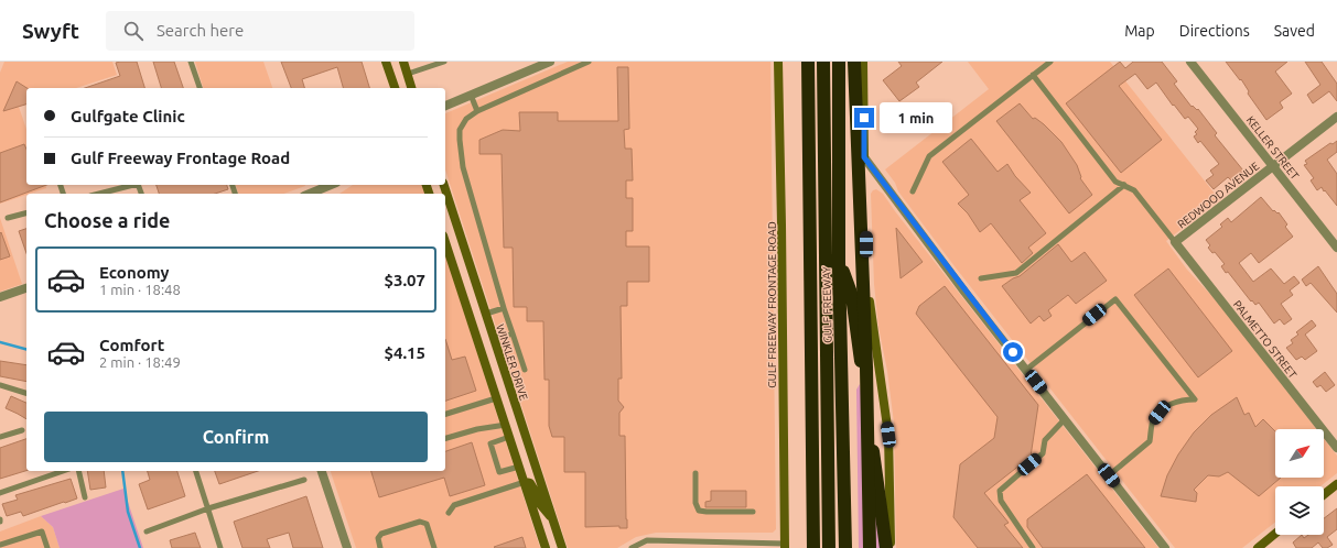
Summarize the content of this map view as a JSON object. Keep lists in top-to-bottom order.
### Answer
{
  "streets": {
    "highway": ["GULF FREEWAY"],
    "main road": ["GULF FREEWAY FRONTAGE ROAD", "WINKLER DRIVE"],
    "street": ["KELLER STREET", "REDWOOD AVENUE", "PALMETTO STREET"]
  },
  "crossings": [
    ["KELLER STREET", "REDWOOD AVENUE"],
    ["REDWOOD AVENUE", "PALMETTO STREET"]
  ],
  "north": "top right",
  "page": {
    "header": "Swyft",
    "search": "Search here",
    "nav": ["Map", "Directions", "Saved"],
    "banner": ["Gulfgate Clinic", "Gulf Freeway Frontage Road"],
    "bubble": "1 min",
    "heading": "Choose a ride",
    "list": [
      {
        "name": "Economy",
        "note": "1 min · 18:48",
        "value": "$3.07"
      },
      {
        "name": "Comfort",
        "note": "2 min · 18:49",
        "value": "$4.15"
      }
    ],
    "buttons": "Confirm"
  }
}
